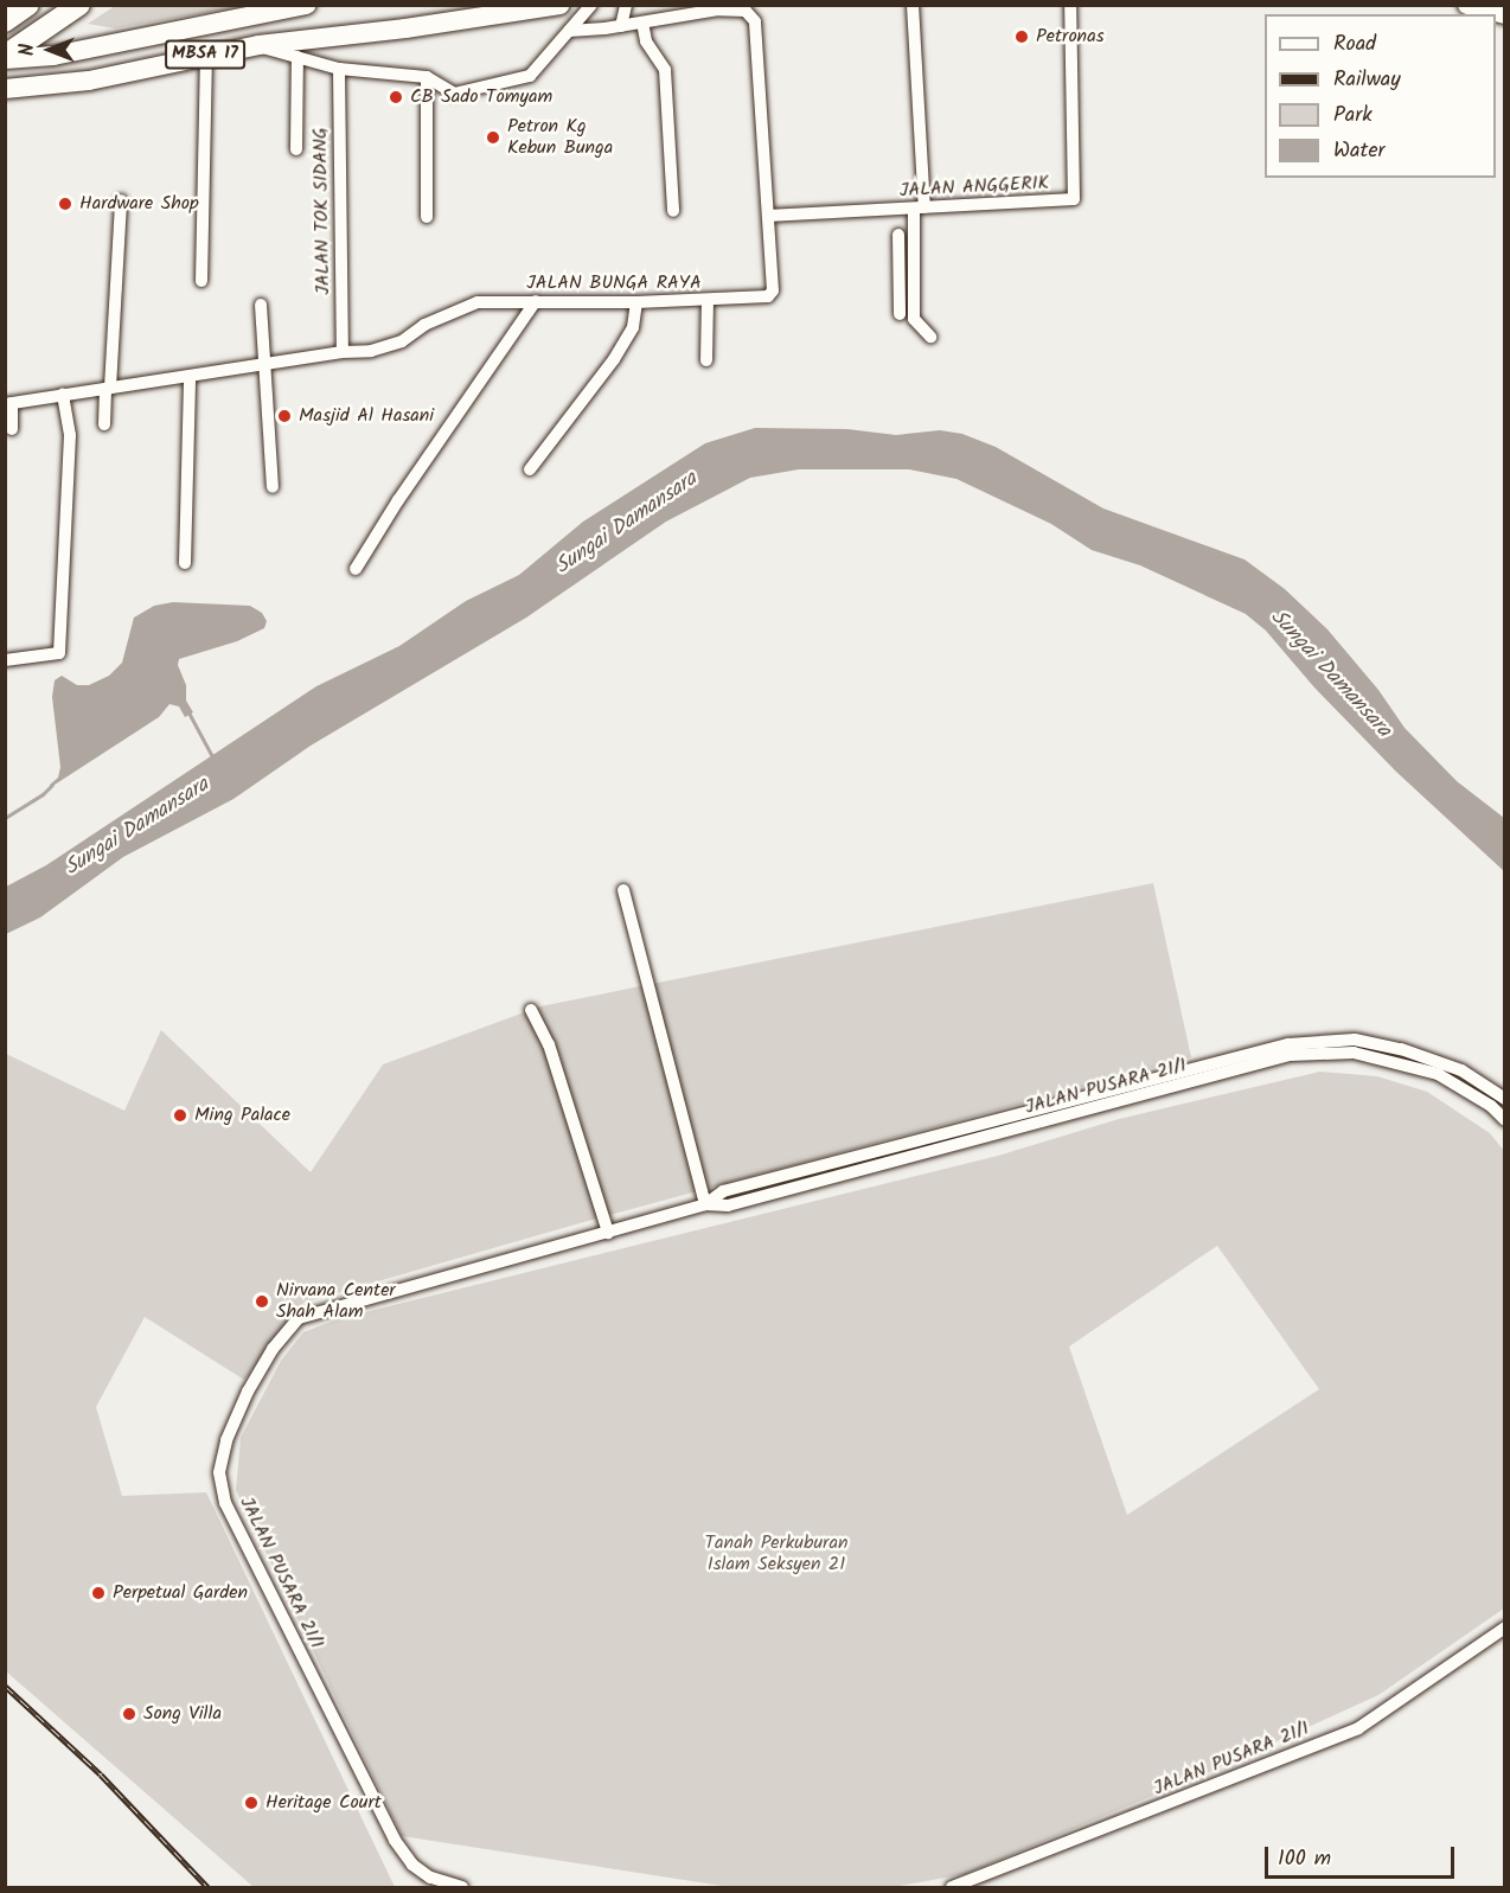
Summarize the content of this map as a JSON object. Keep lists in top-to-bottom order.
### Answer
{
  "streets": {
    "main road": ["MBSA 17"],
    "street": [
      "JALAN ANGGERIK",
      "JALAN TOK SIDANG",
      "JALAN BUNGA RAYA",
      "JALAN PUSARA 21/1"
    ]
  },
  "crossings": [
    ["JALAN ANGGERIK", "JALAN BUNGA RAYA"],
    ["JALAN TOK SIDANG", "JALAN BUNGA RAYA"]
  ],
  "water": ["Sungai Damansara"],
  "parks": ["Tanah Perkuburan Islam Seksyen 21"],
  "places": [
    "Petronas",
    "CB Sado Tomyam",
    "Petron Kg Kebun Bunga",
    "Hardware Shop",
    "Masjid Al Hasani",
    "Ming Palace",
    "Nirvana Center Shah Alam",
    "Perpetual Garden",
    "Song Villa",
    "Heritage Court"
  ],
  "legend": [
    "Road",
    "Railway",
    "Park",
    "Water"
  ],
  "scale_bar": "100 m",
  "north": "left"
}
